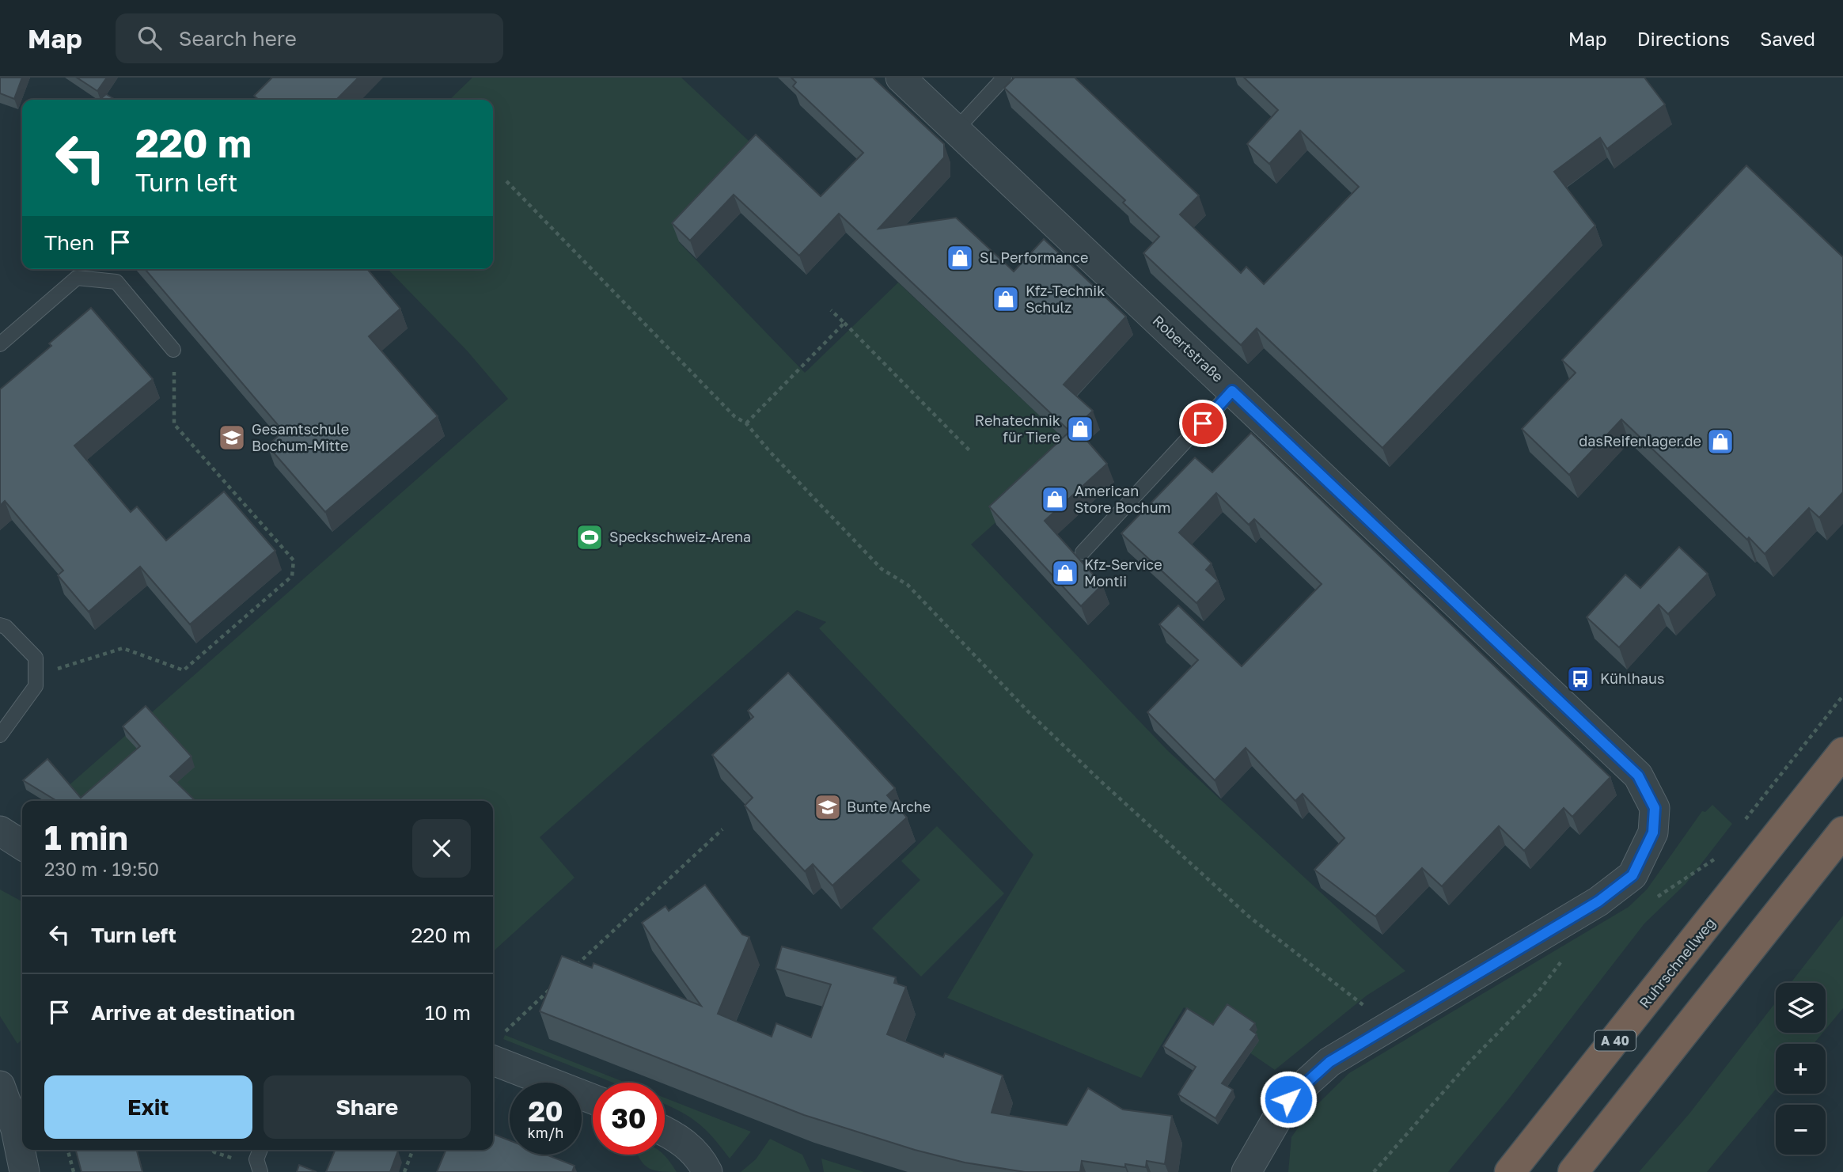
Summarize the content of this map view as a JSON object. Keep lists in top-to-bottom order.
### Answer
{
  "streets": {
    "highway": ["Ruhrschnellweg", "A 40"],
    "street": ["Robertstraße"]
  },
  "places": {
    "shop": [
      "SL Performance",
      "Kfz-Technik Schulz",
      "Rehatechnik für Tiere",
      "dasReifenlager.de",
      "American Store Bochum",
      "Kfz-Service Montii"
    ],
    "school or university": ["Gesamtschule Bochum-Mitte", "Bunte Arche"],
    "sports": ["Speckschweiz-Arena"],
    "bus stop": ["Kühlhaus"]
  },
  "page": {
    "header": "Map",
    "search": "Search here",
    "nav": ["Map", "Directions", "Saved"],
    "turn": ["220 m", "Turn left"],
    "then": "Then",
    "heading": ["1 min", "230 m · 19:50"],
    "list": [
      {
        "name": "Turn left",
        "value": "220 m"
      },
      {
        "name": "Arrive at destination",
        "value": "10 m"
      }
    ],
    "map_buttons": ["+", "−"],
    "buttons": ["Exit", "Share"],
    "speed": "20 km/h",
    "limit": "30"
  }
}
